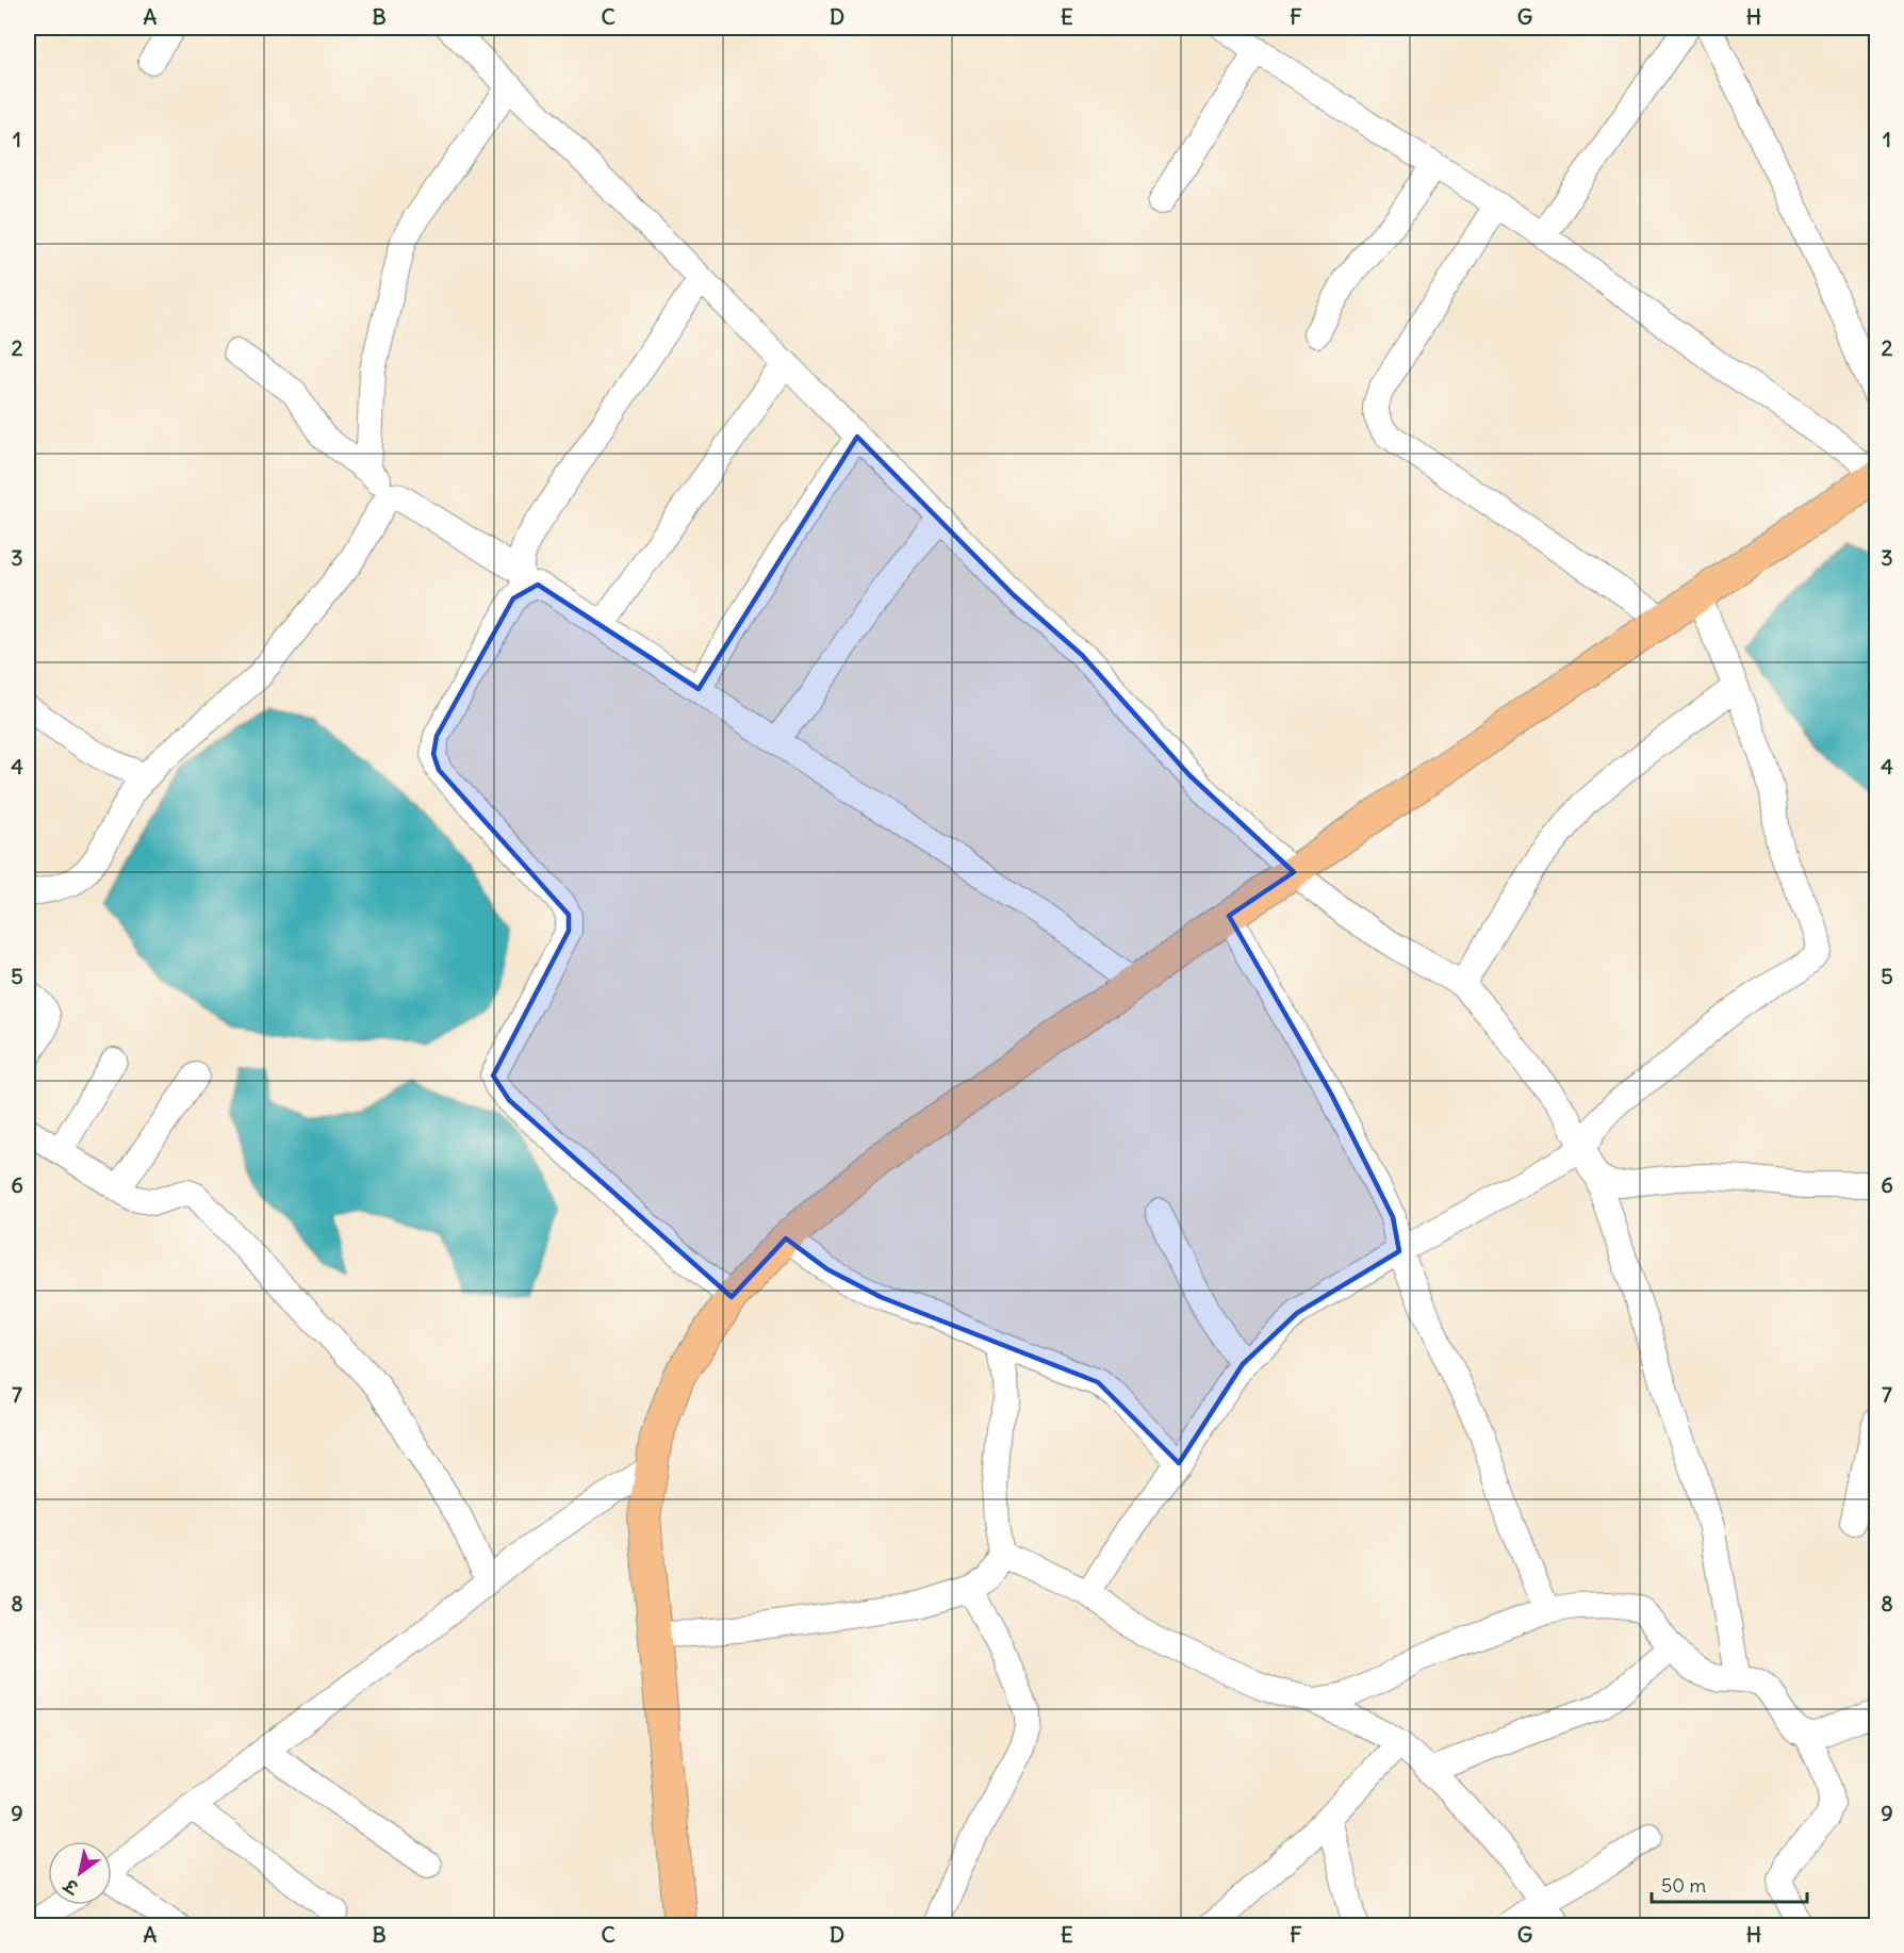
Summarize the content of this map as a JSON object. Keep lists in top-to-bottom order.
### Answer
{
  "scale_bar": "50 m",
  "north": "bottom left",
  "grid": {
    "columns": [
      "A",
      "B",
      "C",
      "D",
      "E",
      "F",
      "G",
      "H"
    ],
    "rows": [
      "1",
      "2",
      "3",
      "4",
      "5",
      "6",
      "7",
      "8",
      "9"
    ]
  }
}
